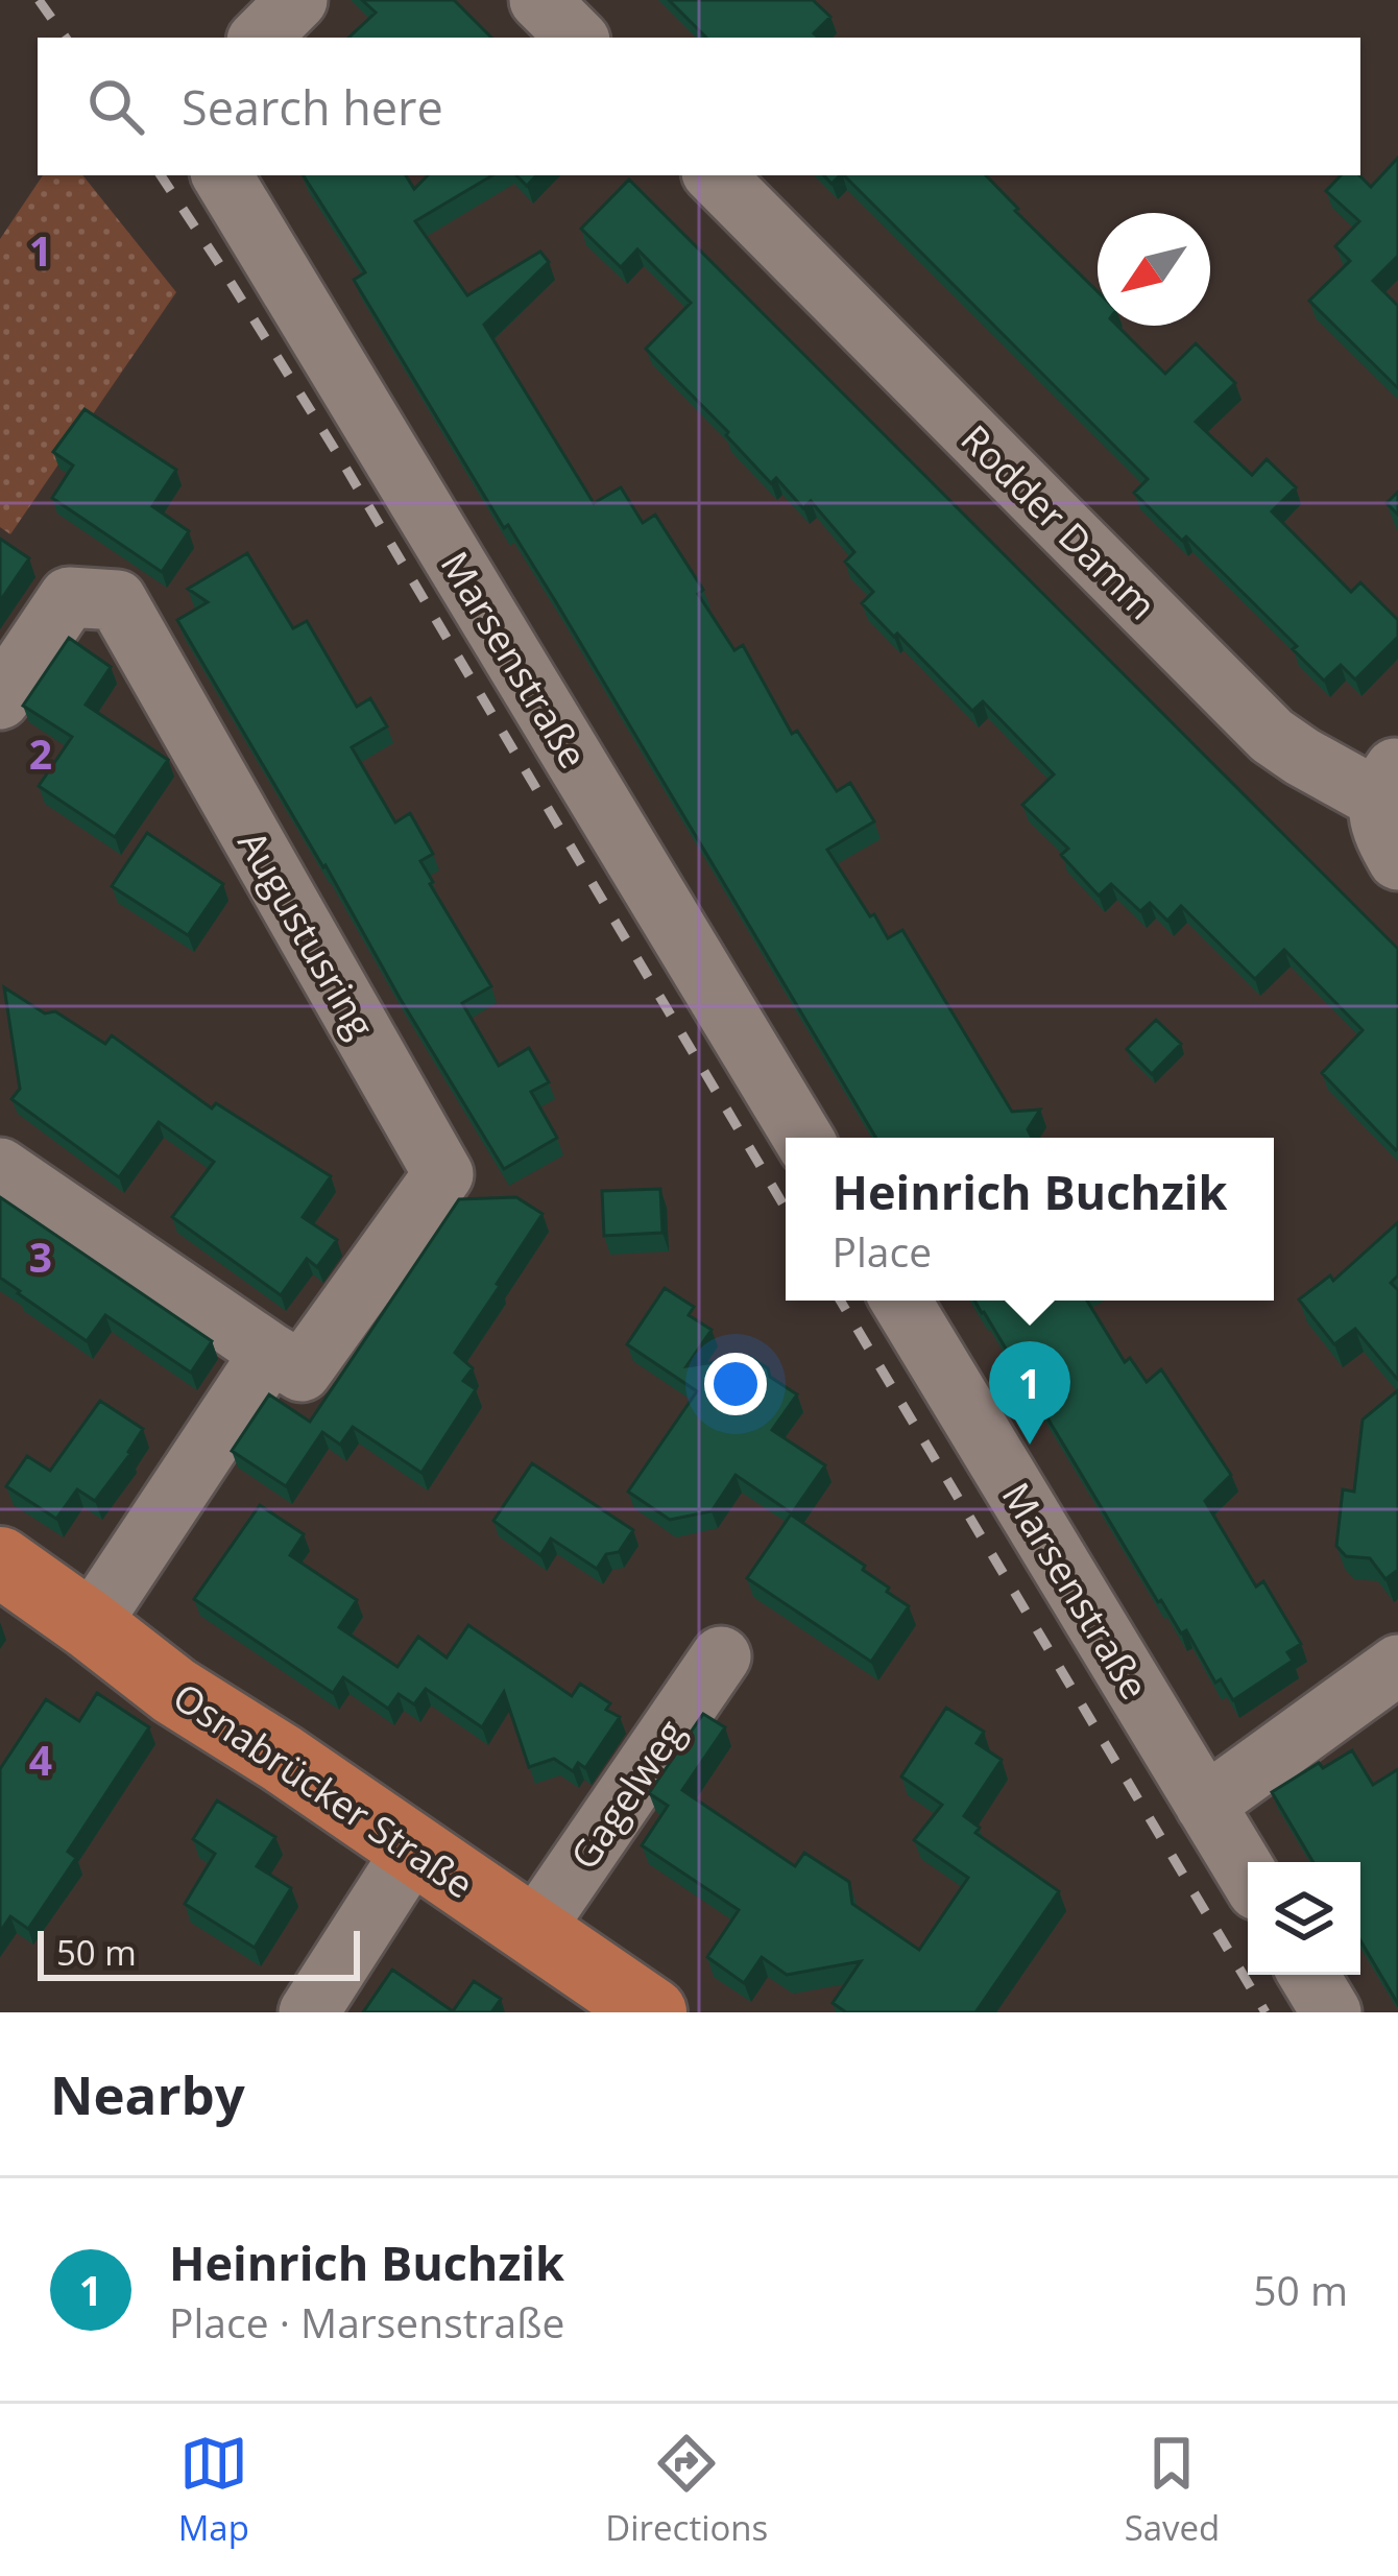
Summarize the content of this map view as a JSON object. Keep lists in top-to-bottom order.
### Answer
{
  "streets": {
    "main road": ["Osnabrücker Straße"],
    "street": [
      "Rodder Damm",
      "Marsenstraße",
      "Augustusring",
      "Gagelweg"
    ]
  },
  "crossings": [
    ["Osnabrücker Straße", "Gagelweg"]
  ],
  "scale_bar": "50 m",
  "north": "bottom left",
  "page": {
    "search": "Search here",
    "popup": ["Heinrich Buchzik", "Place"],
    "pins": "1",
    "scale": "50 m",
    "heading": "Nearby",
    "list": [
      {
        "mark": "1",
        "name": "Heinrich Buchzik",
        "note": "Place · Marsenstraße",
        "value": "50 m"
      }
    ],
    "nav": ["Map", "Directions", "Saved"]
  },
  "grid": {
    "rows": [
      "1",
      "2",
      "3",
      "4"
    ]
  }
}
